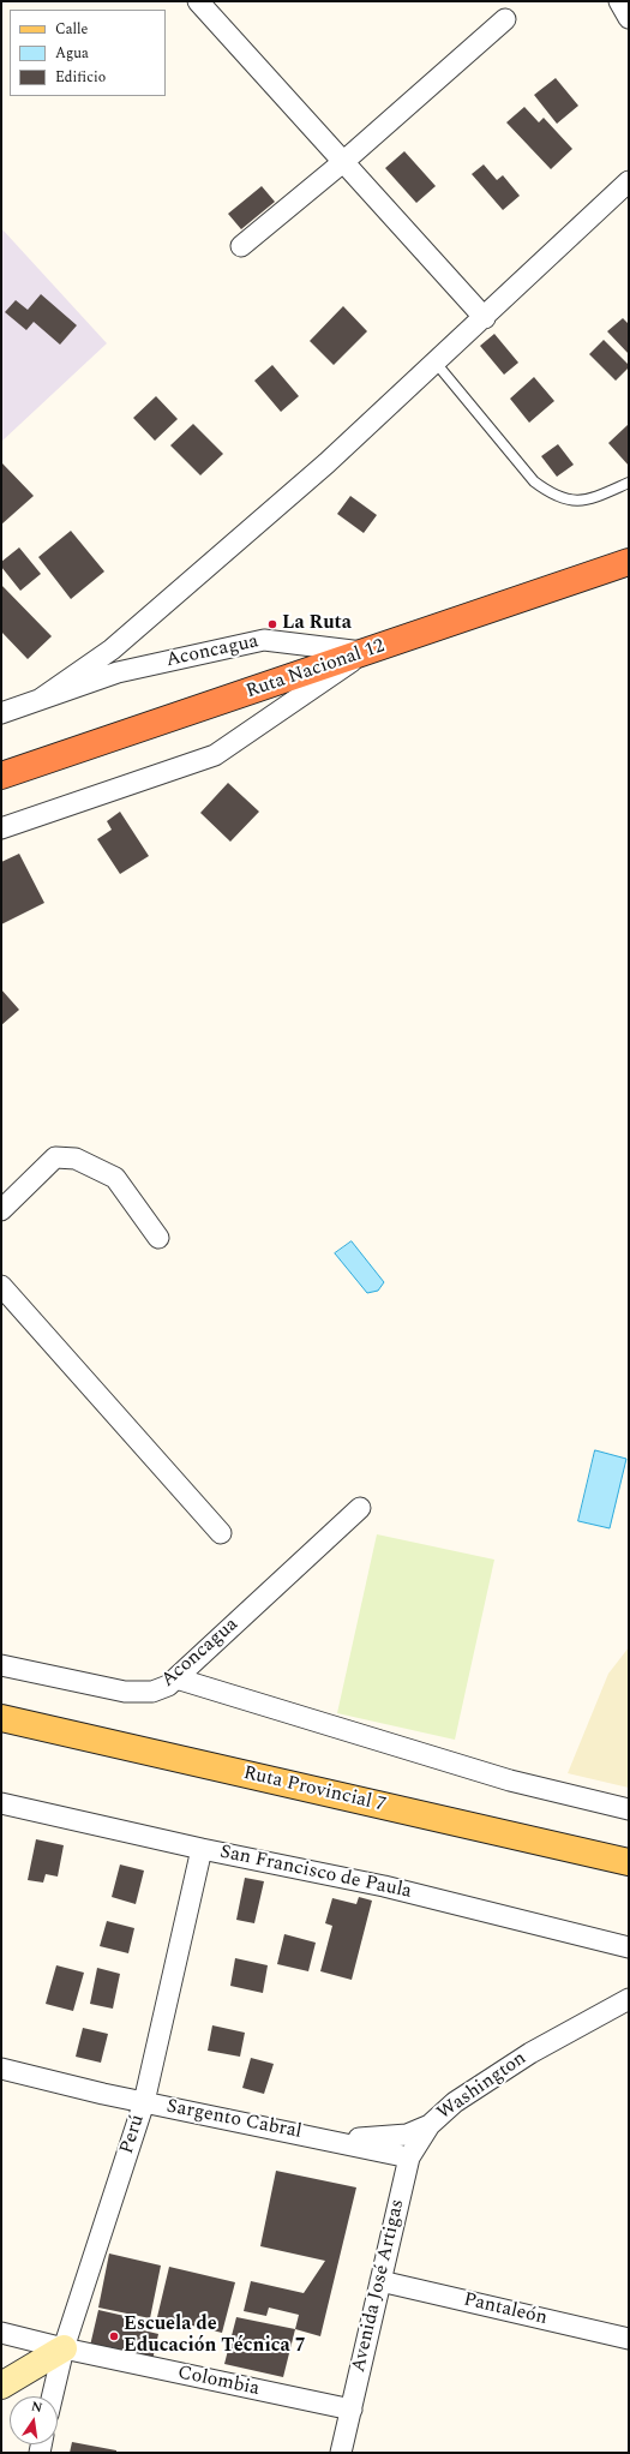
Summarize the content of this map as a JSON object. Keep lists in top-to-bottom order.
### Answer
{
  "streets": {
    "highway": ["Ruta Nacional 12"],
    "main road": ["Ruta Provincial 7"],
    "street": [
      "Aconcagua",
      "San Francisco de Paula",
      "Washington",
      "Sargento Cabral",
      "Perú",
      "Avenida José Artigas",
      "Pantaleón",
      "Colombia"
    ]
  },
  "crossings": [
    ["Aconcagua", "Ruta Nacional 12"],
    ["San Francisco de Paula", "Perú"],
    ["Washington", "Sargento Cabral"],
    ["Washington", "Avenida José Artigas"],
    ["Sargento Cabral", "Perú"],
    ["Sargento Cabral", "Avenida José Artigas"],
    ["Perú", "Colombia"],
    ["Avenida José Artigas", "Pantaleón"],
    ["Avenida José Artigas", "Colombia"]
  ],
  "places": ["La Ruta", "Escuela de Educación Técnica 7"],
  "legend": ["Calle", "Agua", "Edificio"],
  "north": "top"
}
